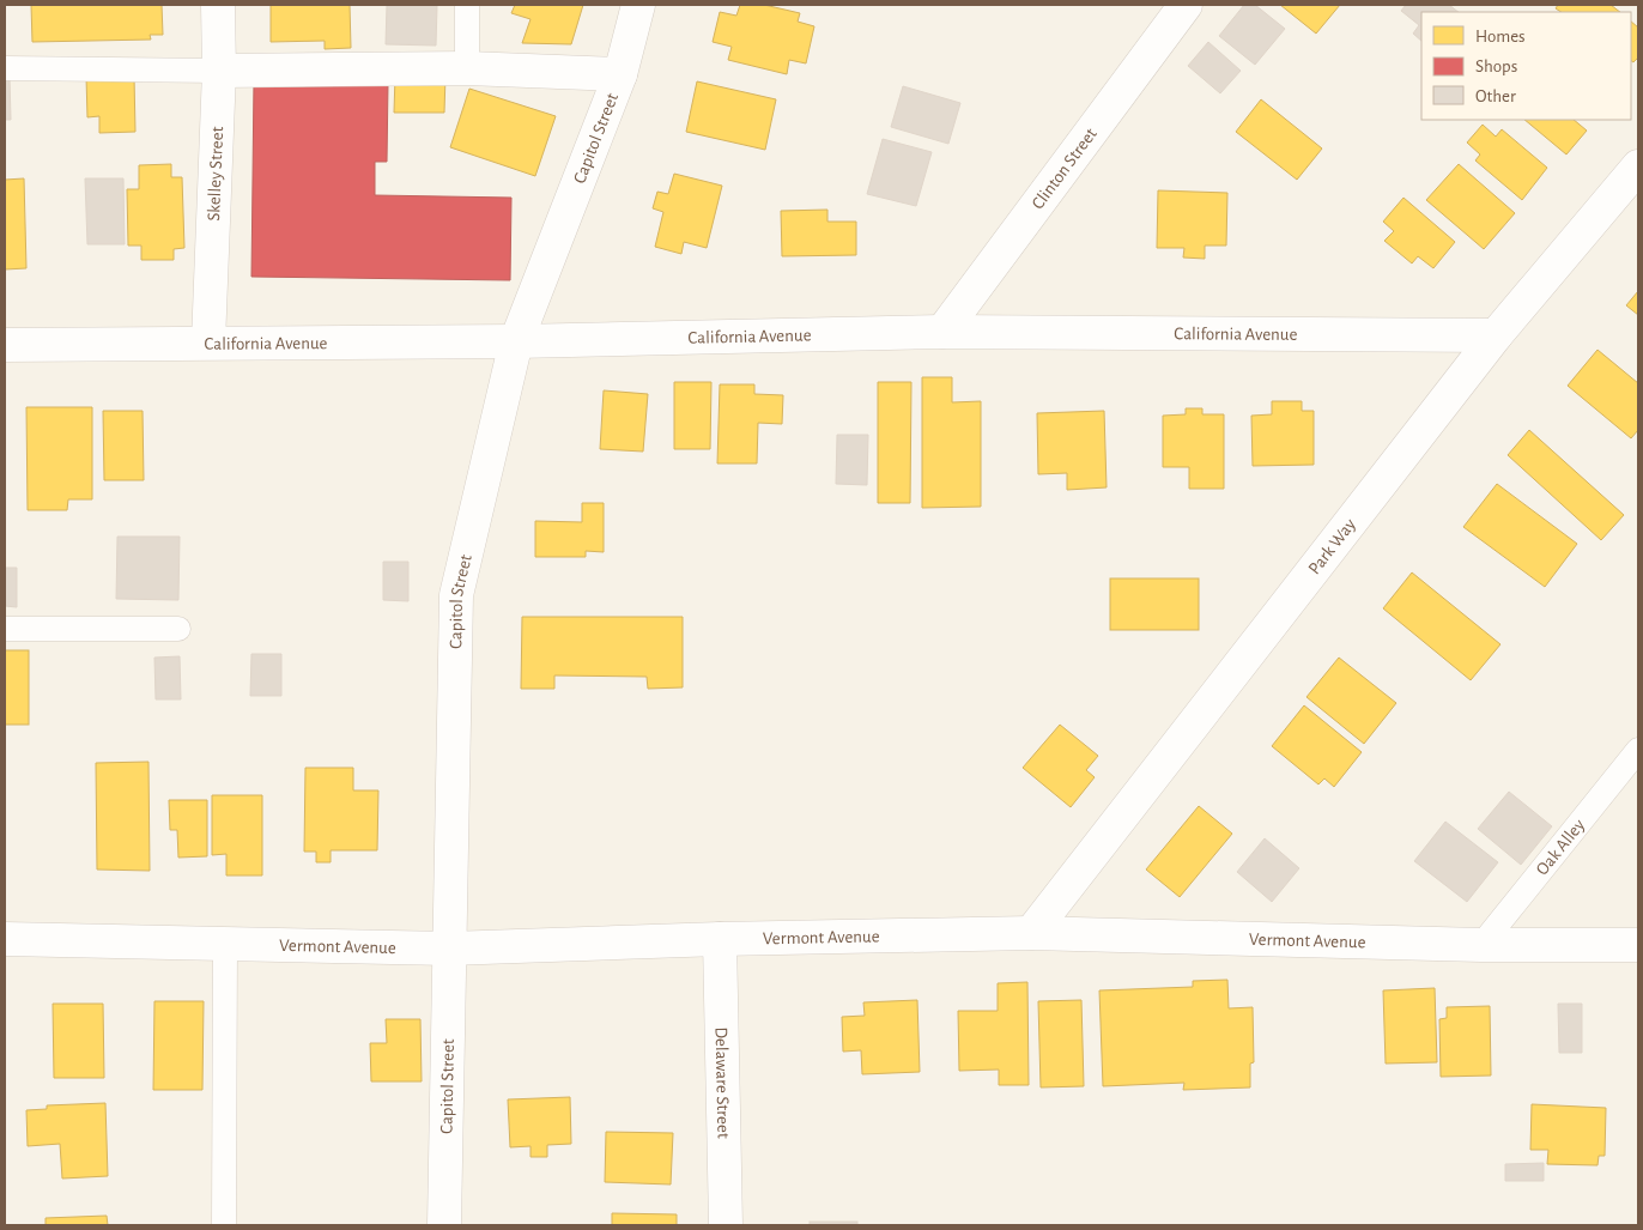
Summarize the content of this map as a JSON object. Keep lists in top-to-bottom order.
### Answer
{
  "streets": {
    "street": [
      "Capitol Street",
      "Clinton Street",
      "Skelley Street",
      "California Avenue",
      "Park Way",
      "Vermont Avenue",
      "Delaware Street"
    ],
    "lane": ["Oak Alley"]
  },
  "crossings": [
    ["Capitol Street", "California Avenue"],
    ["Capitol Street", "Vermont Avenue"],
    ["Clinton Street", "California Avenue"],
    ["Skelley Street", "California Avenue"],
    ["California Avenue", "Park Way"],
    ["Park Way", "Vermont Avenue"],
    ["Oak Alley", "Vermont Avenue"],
    ["Vermont Avenue", "Delaware Street"]
  ],
  "legend": ["Homes", "Shops", "Other"]
}
